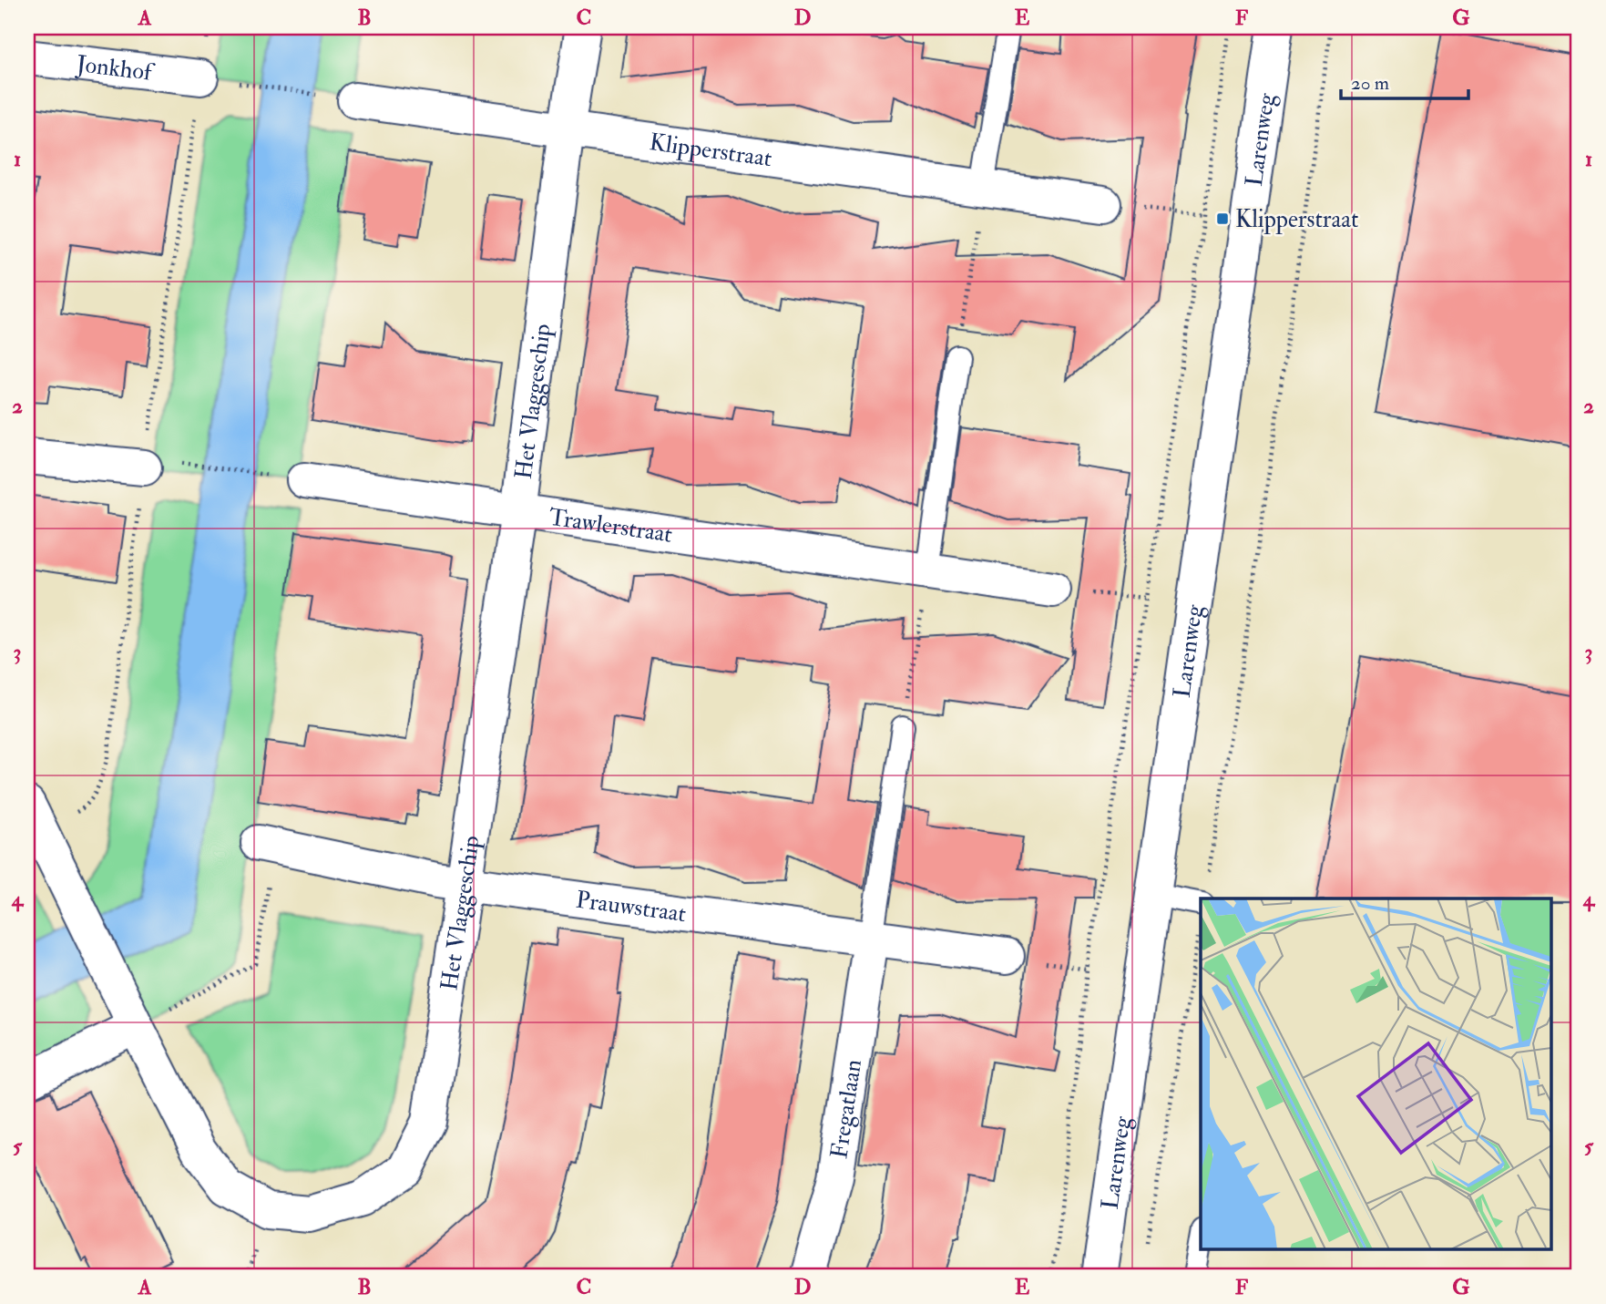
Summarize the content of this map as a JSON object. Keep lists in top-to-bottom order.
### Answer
{
  "streets": {
    "street": [
      "Jonkhof",
      "Larenweg",
      "Klipperstraat",
      "Het Vlaggeschip",
      "Trawlerstraat",
      "Prauwstraat",
      "Fregatlaan"
    ]
  },
  "crossings": [
    ["Klipperstraat", "Het Vlaggeschip"],
    ["Het Vlaggeschip", "Trawlerstraat"],
    ["Het Vlaggeschip", "Prauwstraat"],
    ["Prauwstraat", "Fregatlaan"]
  ],
  "places": {
    "transit": ["Klipperstraat"]
  },
  "scale_bar": "20 m",
  "grid": {
    "columns": [
      "A",
      "B",
      "C",
      "D",
      "E",
      "F",
      "G"
    ],
    "rows": [
      "1",
      "2",
      "3",
      "4",
      "5"
    ]
  }
}
